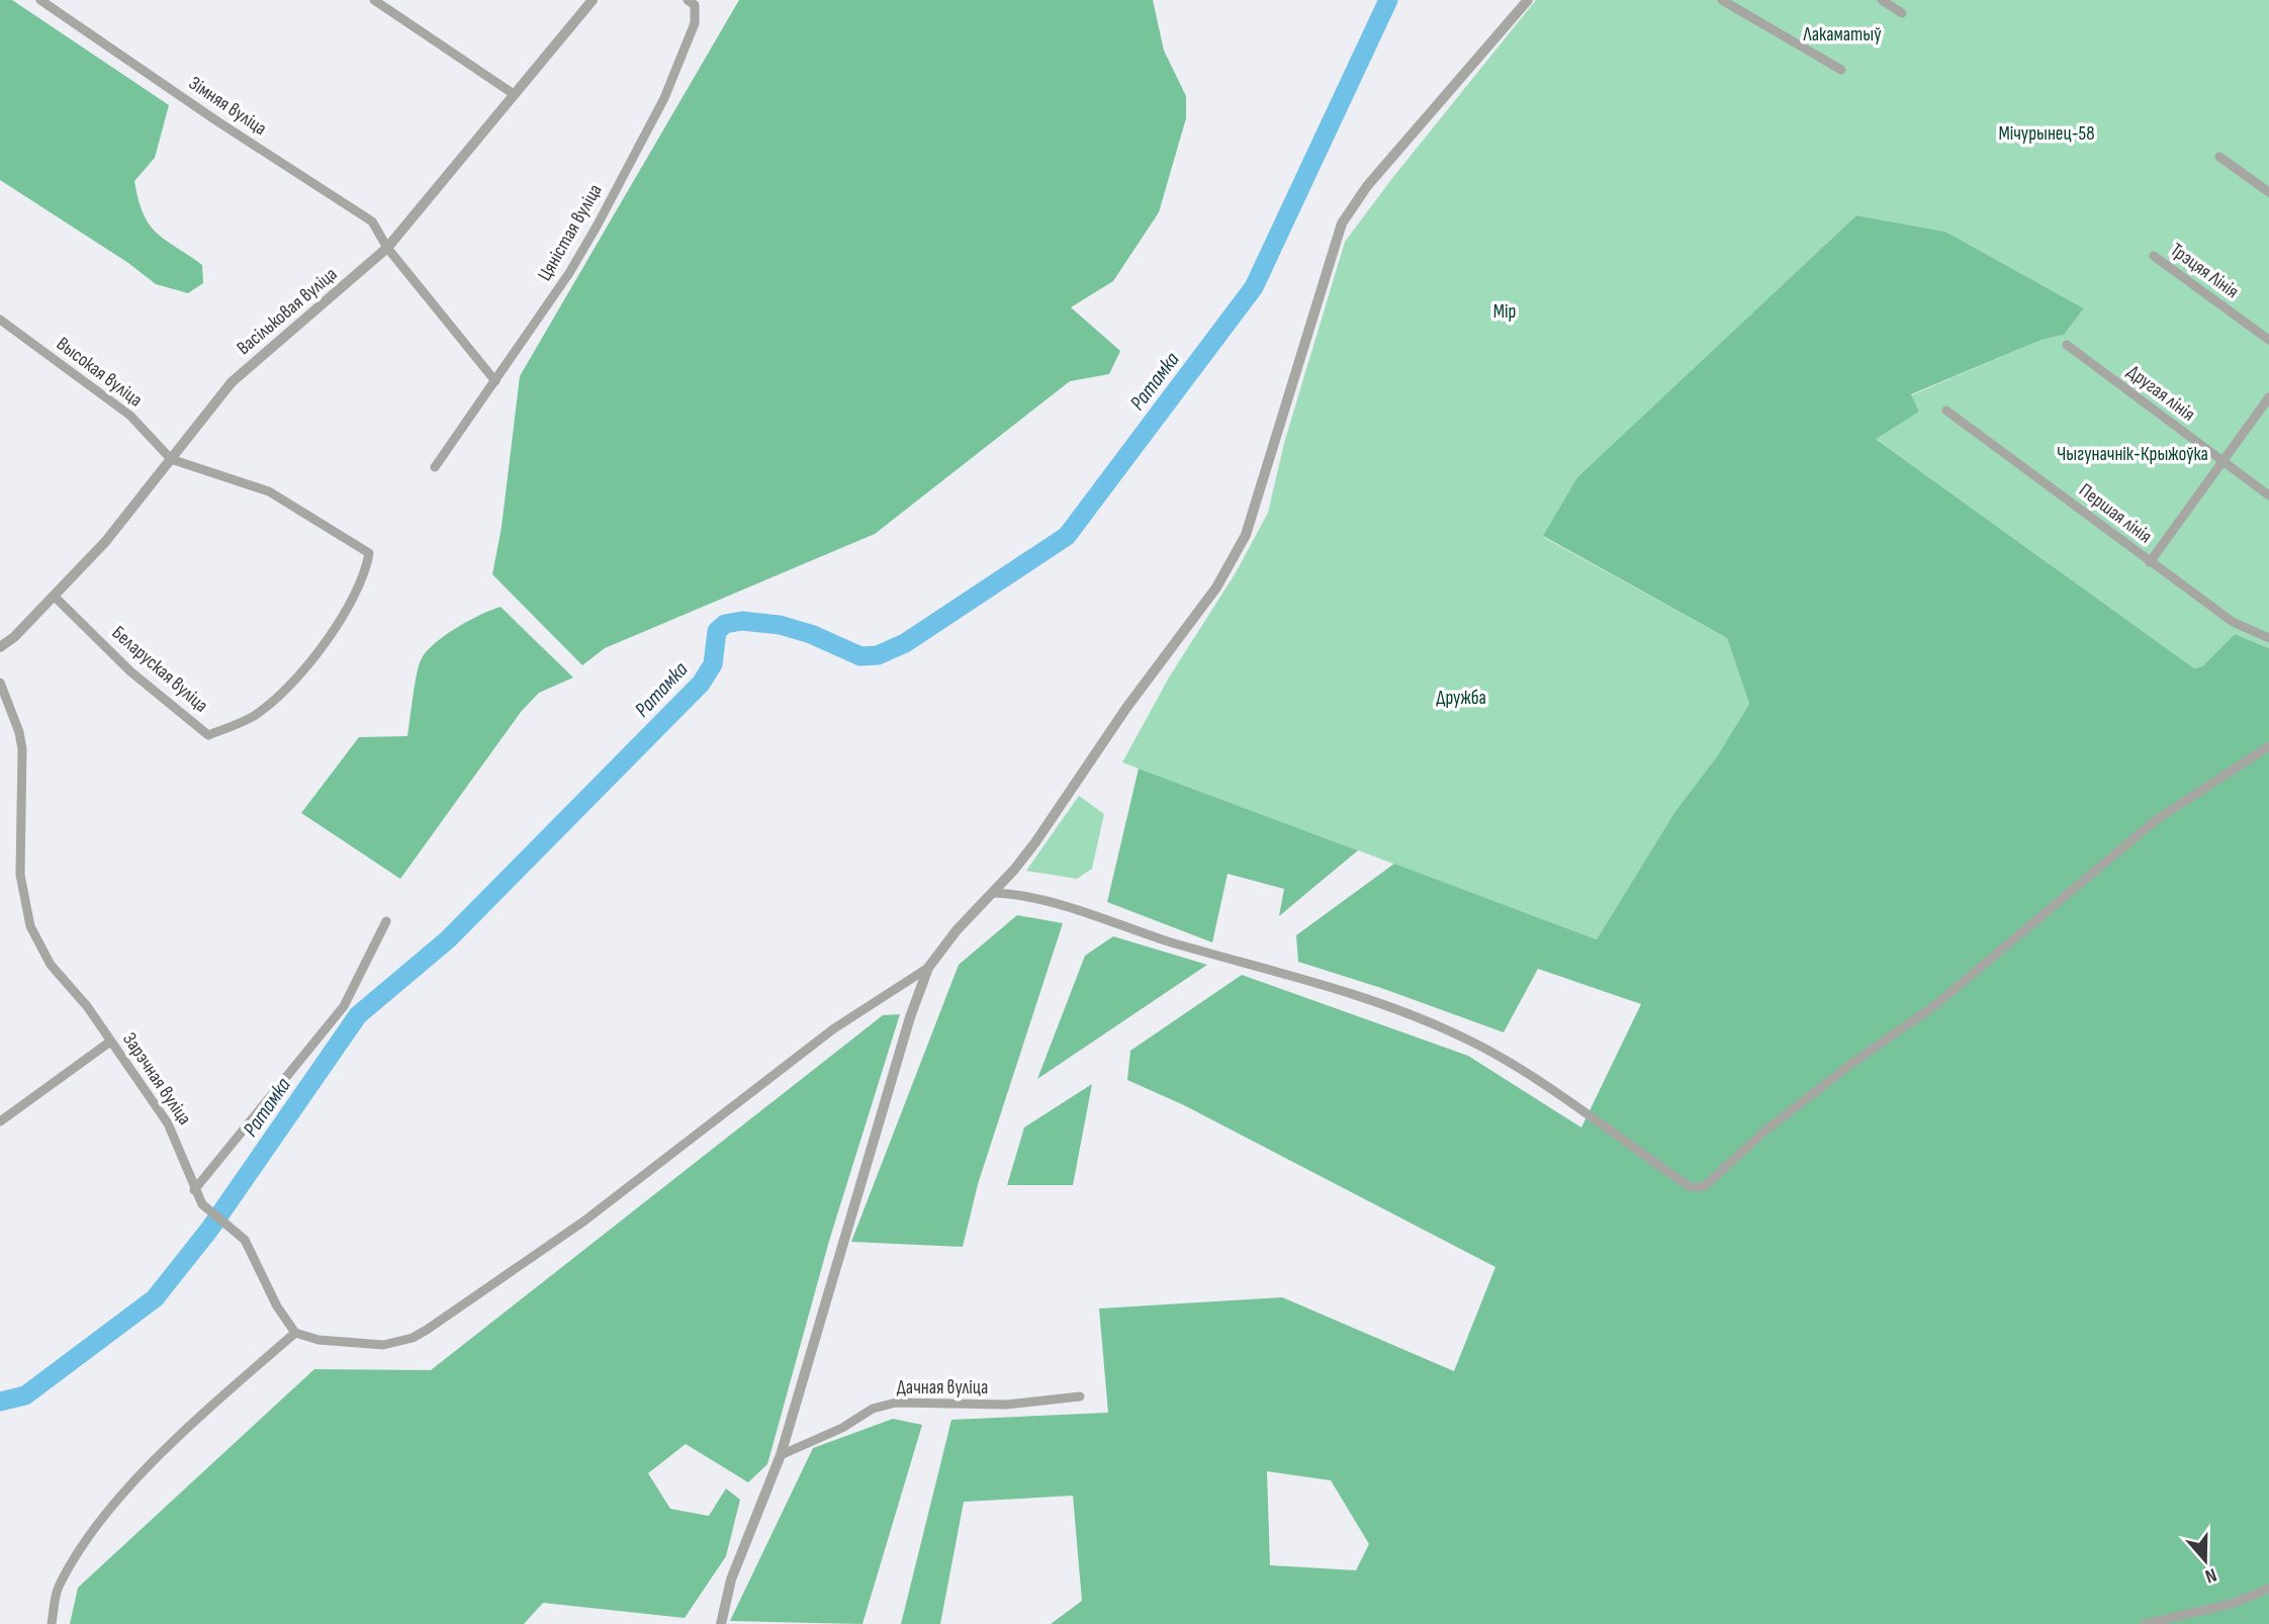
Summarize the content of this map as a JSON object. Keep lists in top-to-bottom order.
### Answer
{
  "streets": {
    "street": [
      "Зімняя вуліца",
      "Цяністая вуліца",
      "Трэцяя Лінія",
      "Васільковая вуліца",
      "Высокая вуліца",
      "Другая лінія",
      "Першая лінія",
      "Беларуская вуліца",
      "Зарэчная вуліца",
      "Дачная вуліца"
    ]
  },
  "crossings": [
    ["Зімняя вуліца", "Цяністая вуліца"],
    ["Зімняя вуліца", "Васільковая вуліца"],
    ["Васільковая вуліца", "Высокая вуліца"],
    ["Васільковая вуліца", "Беларуская вуліца"],
    ["Высокая вуліца", "Беларуская вуліца"]
  ],
  "water": ["Ратамка"],
  "parks": [
    "Лакаматыў",
    "Мічурынец-58",
    "Мір",
    "Чыгуначнік-Крыжоўка",
    "Дружба"
  ],
  "north": "bottom"
}
